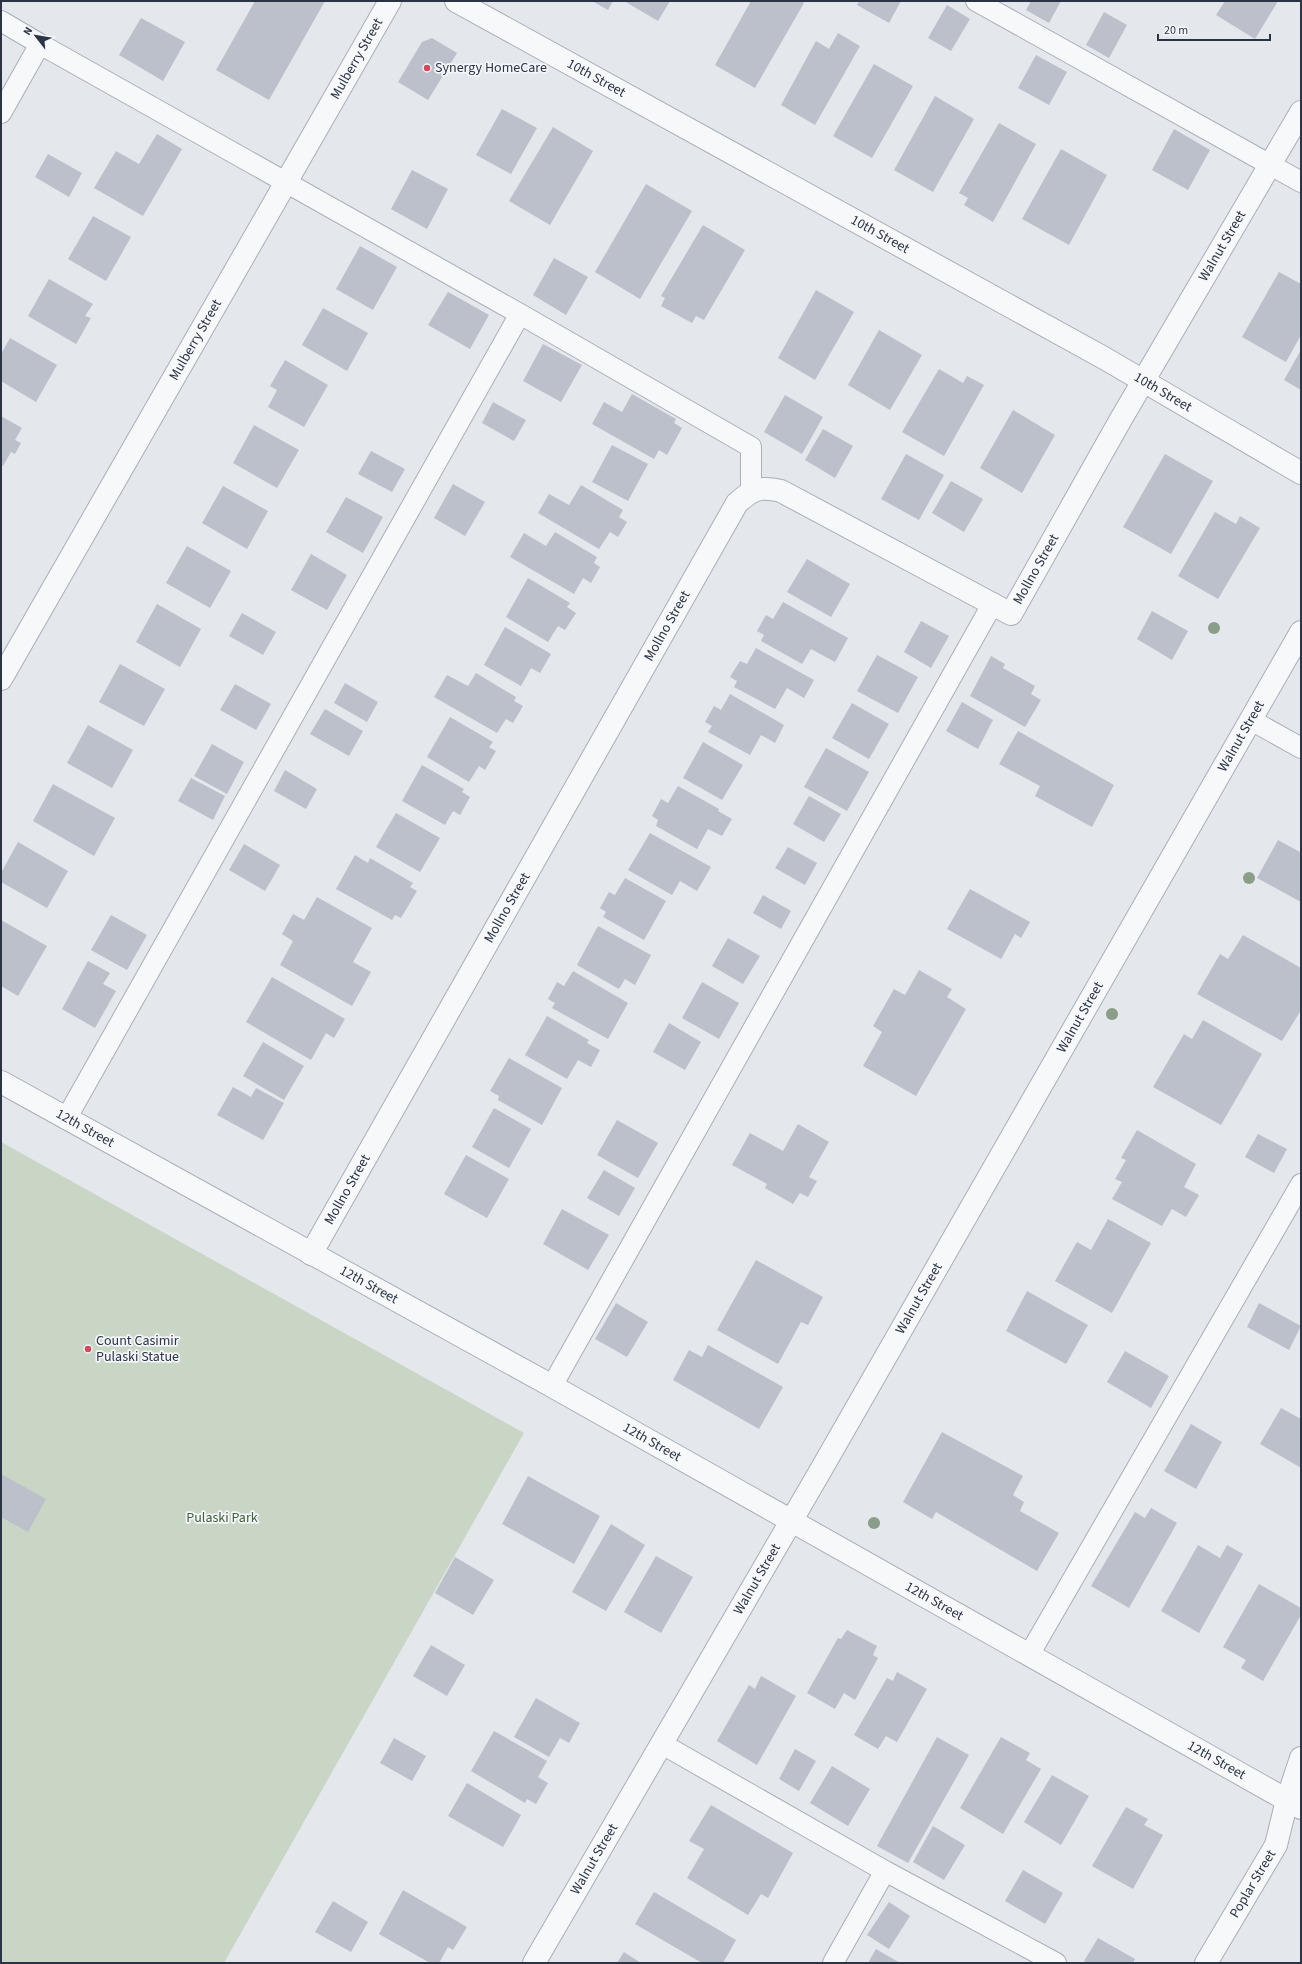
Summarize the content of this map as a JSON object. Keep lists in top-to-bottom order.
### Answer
{
  "streets": {
    "street": [
      "Mulberry Street",
      "10th Street",
      "Walnut Street",
      "Mollno Street",
      "12th Street",
      "Poplar Street"
    ]
  },
  "crossings": [
    ["10th Street", "Walnut Street"],
    ["10th Street", "Mollno Street"],
    ["Walnut Street", "Mollno Street"],
    ["Walnut Street", "12th Street"],
    ["Mollno Street", "12th Street"],
    ["12th Street", "Poplar Street"]
  ],
  "parks": ["Pulaski Park"],
  "places": ["Synergy HomeCare", "Count Casimir Pulaski Statue"],
  "scale_bar": "20 m",
  "north": "top left"
}
